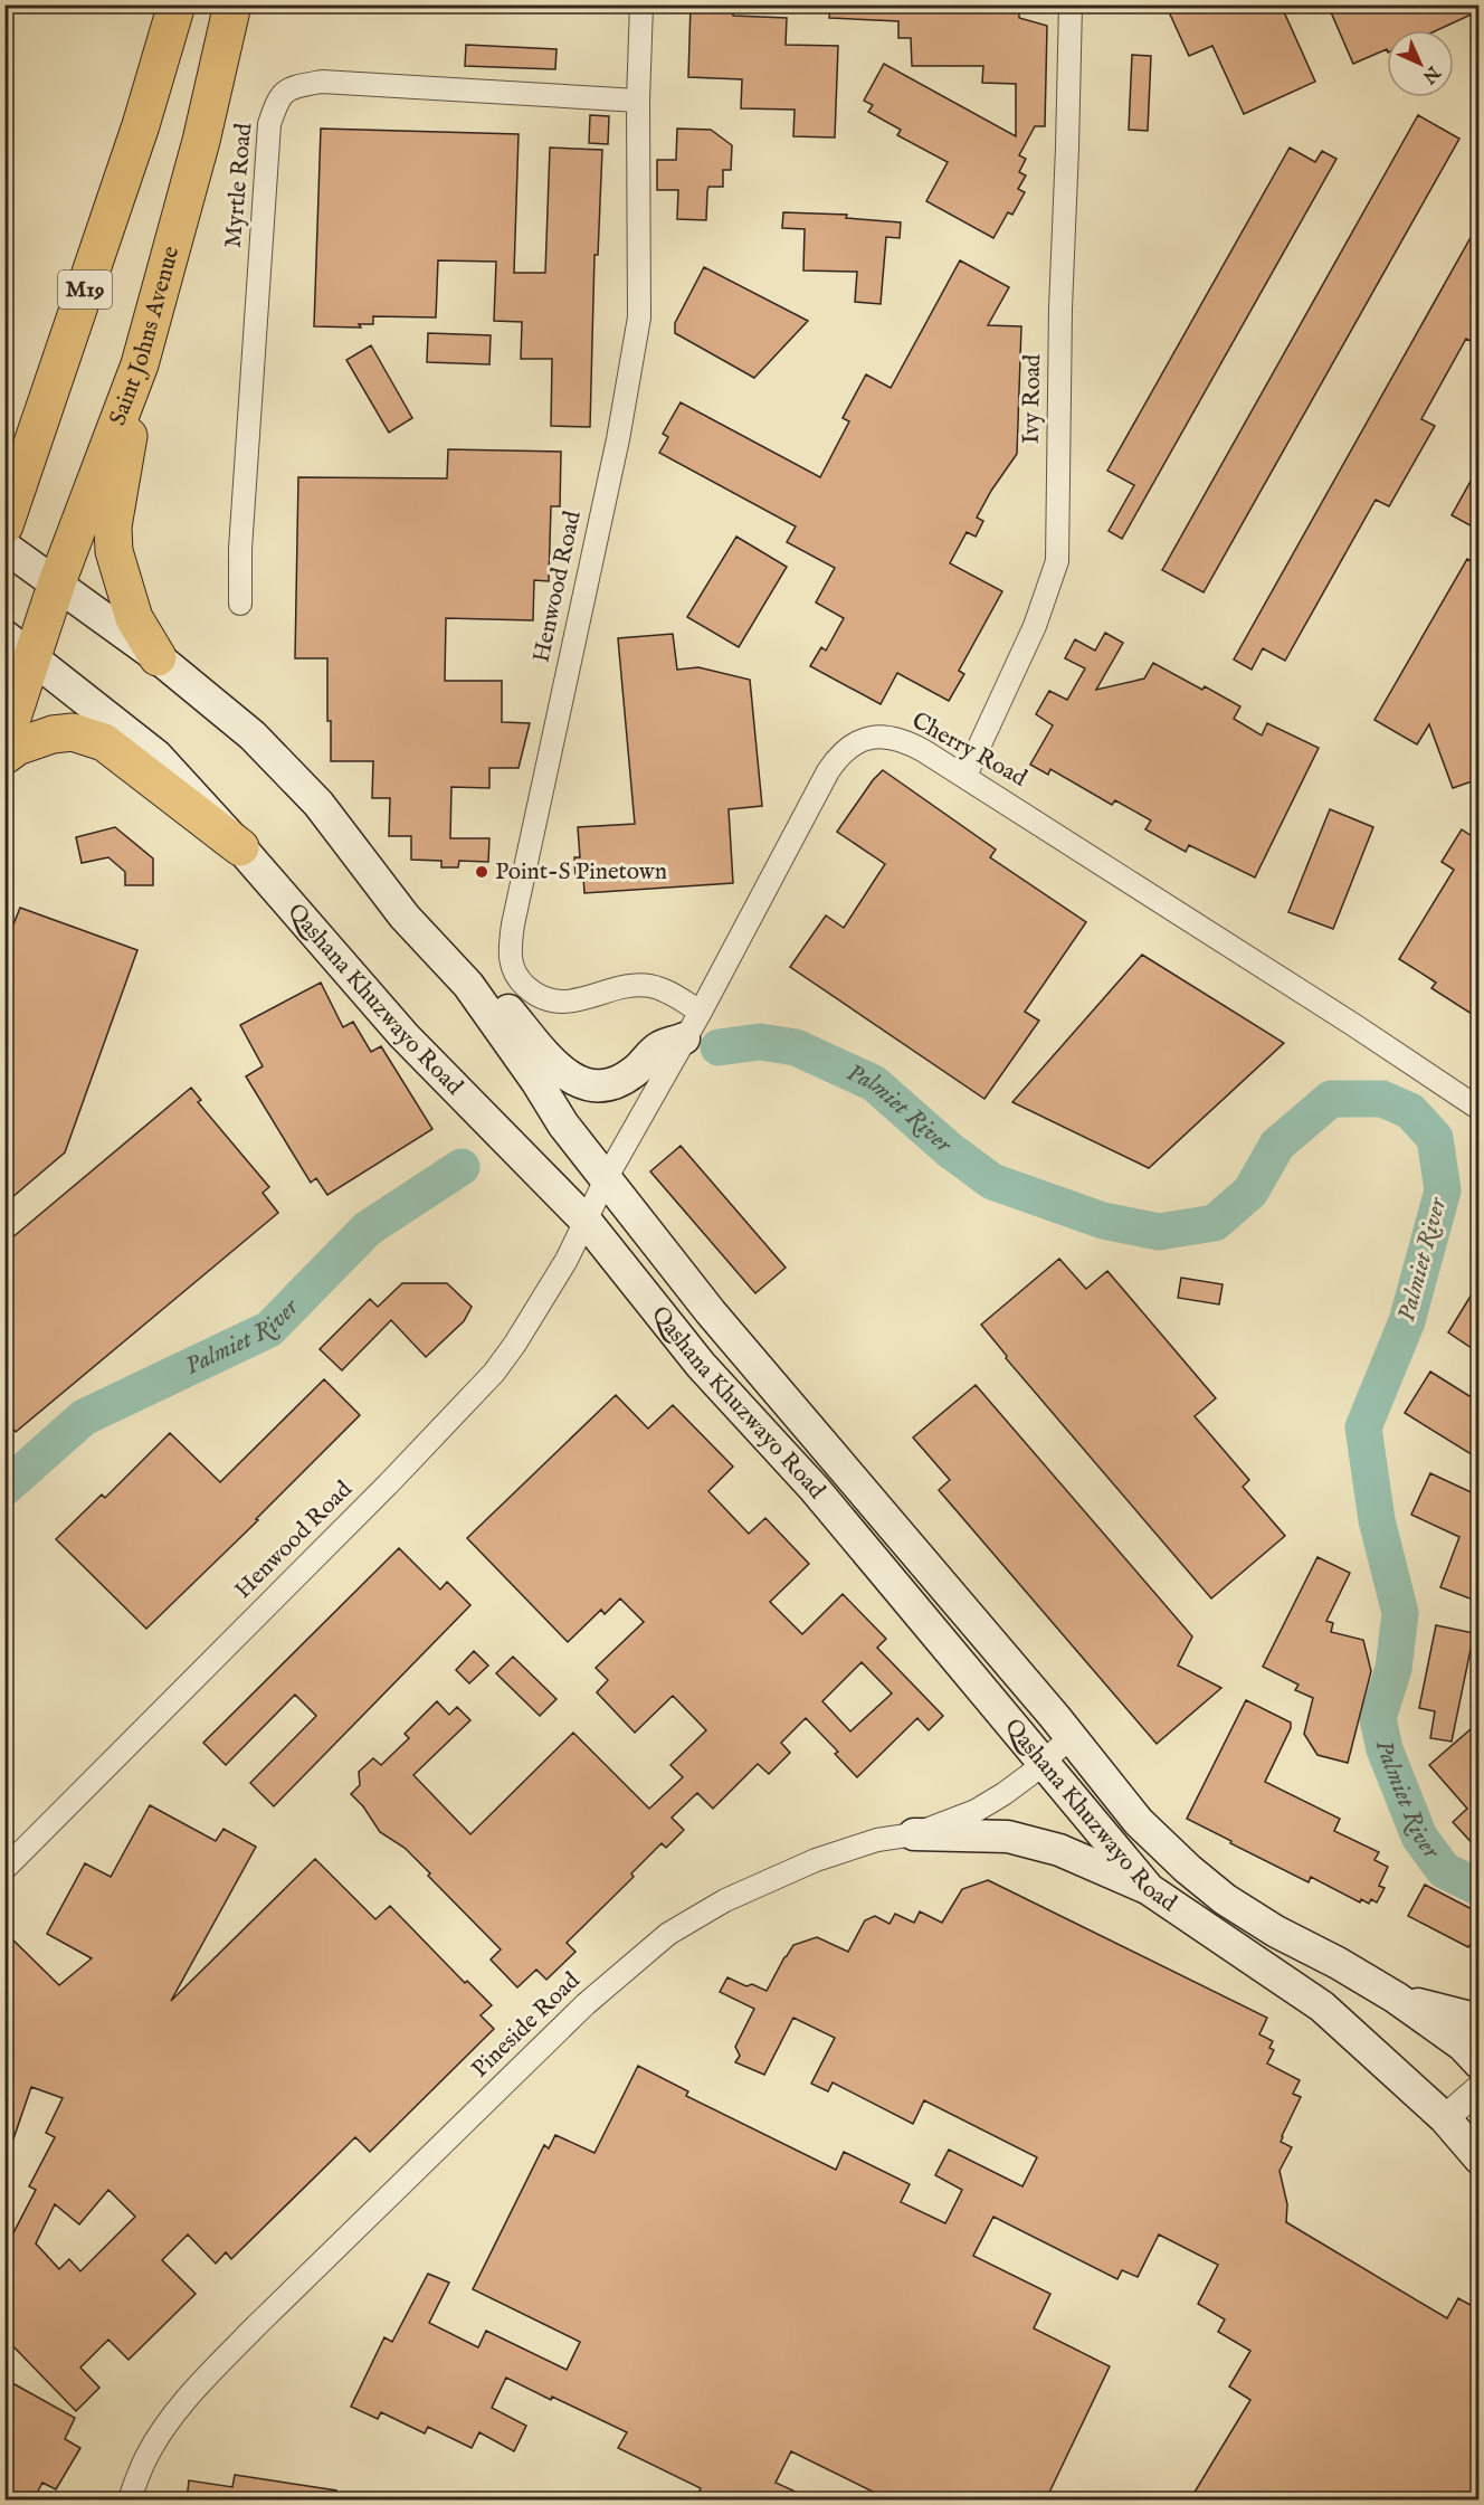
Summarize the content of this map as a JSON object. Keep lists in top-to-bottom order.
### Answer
{
  "streets": {
    "highway": ["M19", "Saint Johns Avenue"],
    "main road": ["Qashana Khuzwayo Road"],
    "street": [
      "Myrtle Road",
      "Ivy Road",
      "Henwood Road",
      "Cherry Road",
      "Pineside Road"
    ]
  },
  "crossings": [
    ["Myrtle Road", "Henwood Road"],
    ["Saint Johns Avenue", "Qashana Khuzwayo Road"],
    ["Ivy Road", "Cherry Road"],
    ["Henwood Road", "Cherry Road"],
    ["Henwood Road", "Qashana Khuzwayo Road"],
    ["Cherry Road", "Qashana Khuzwayo Road"],
    ["Qashana Khuzwayo Road", "Pineside Road"]
  ],
  "water": ["Palmiet River"],
  "places": ["Point-S Pinetown"],
  "north": "bottom right"
}
